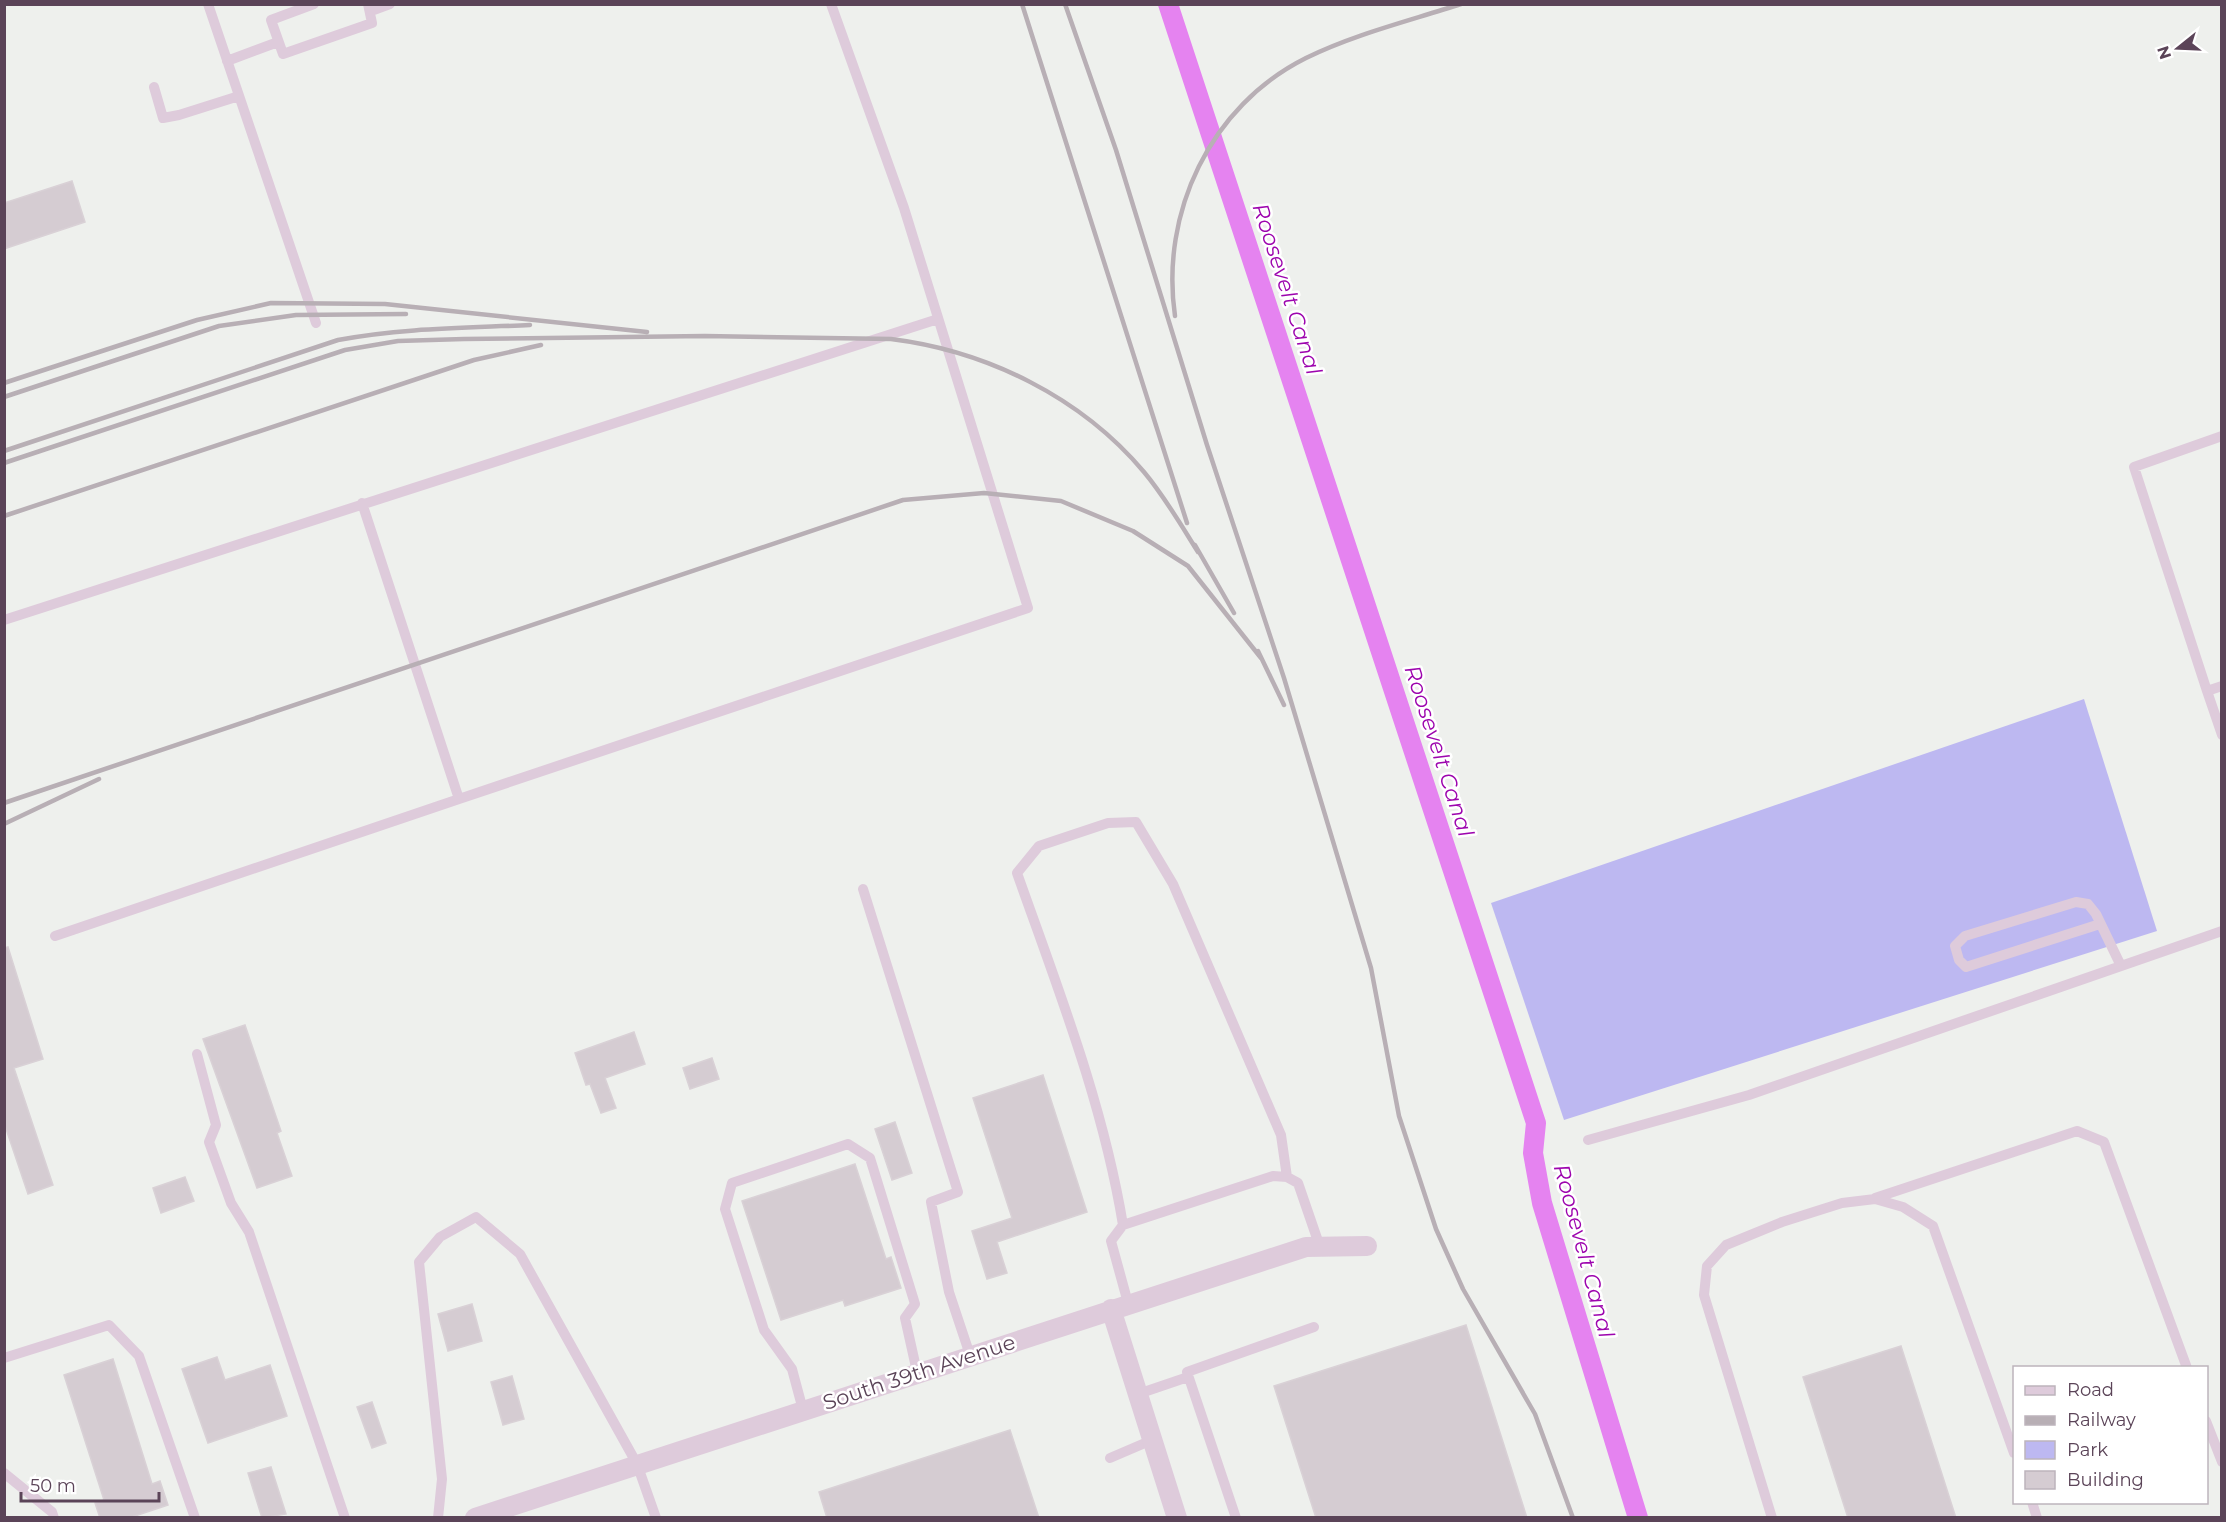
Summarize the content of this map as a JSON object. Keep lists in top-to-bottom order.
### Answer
{
  "streets": {
    "street": ["South 39th Avenue"]
  },
  "water": ["Roosevelt Canal"],
  "legend": [
    "Road",
    "Railway",
    "Park",
    "Building"
  ],
  "scale_bar": "50 m",
  "north": "left"
}
